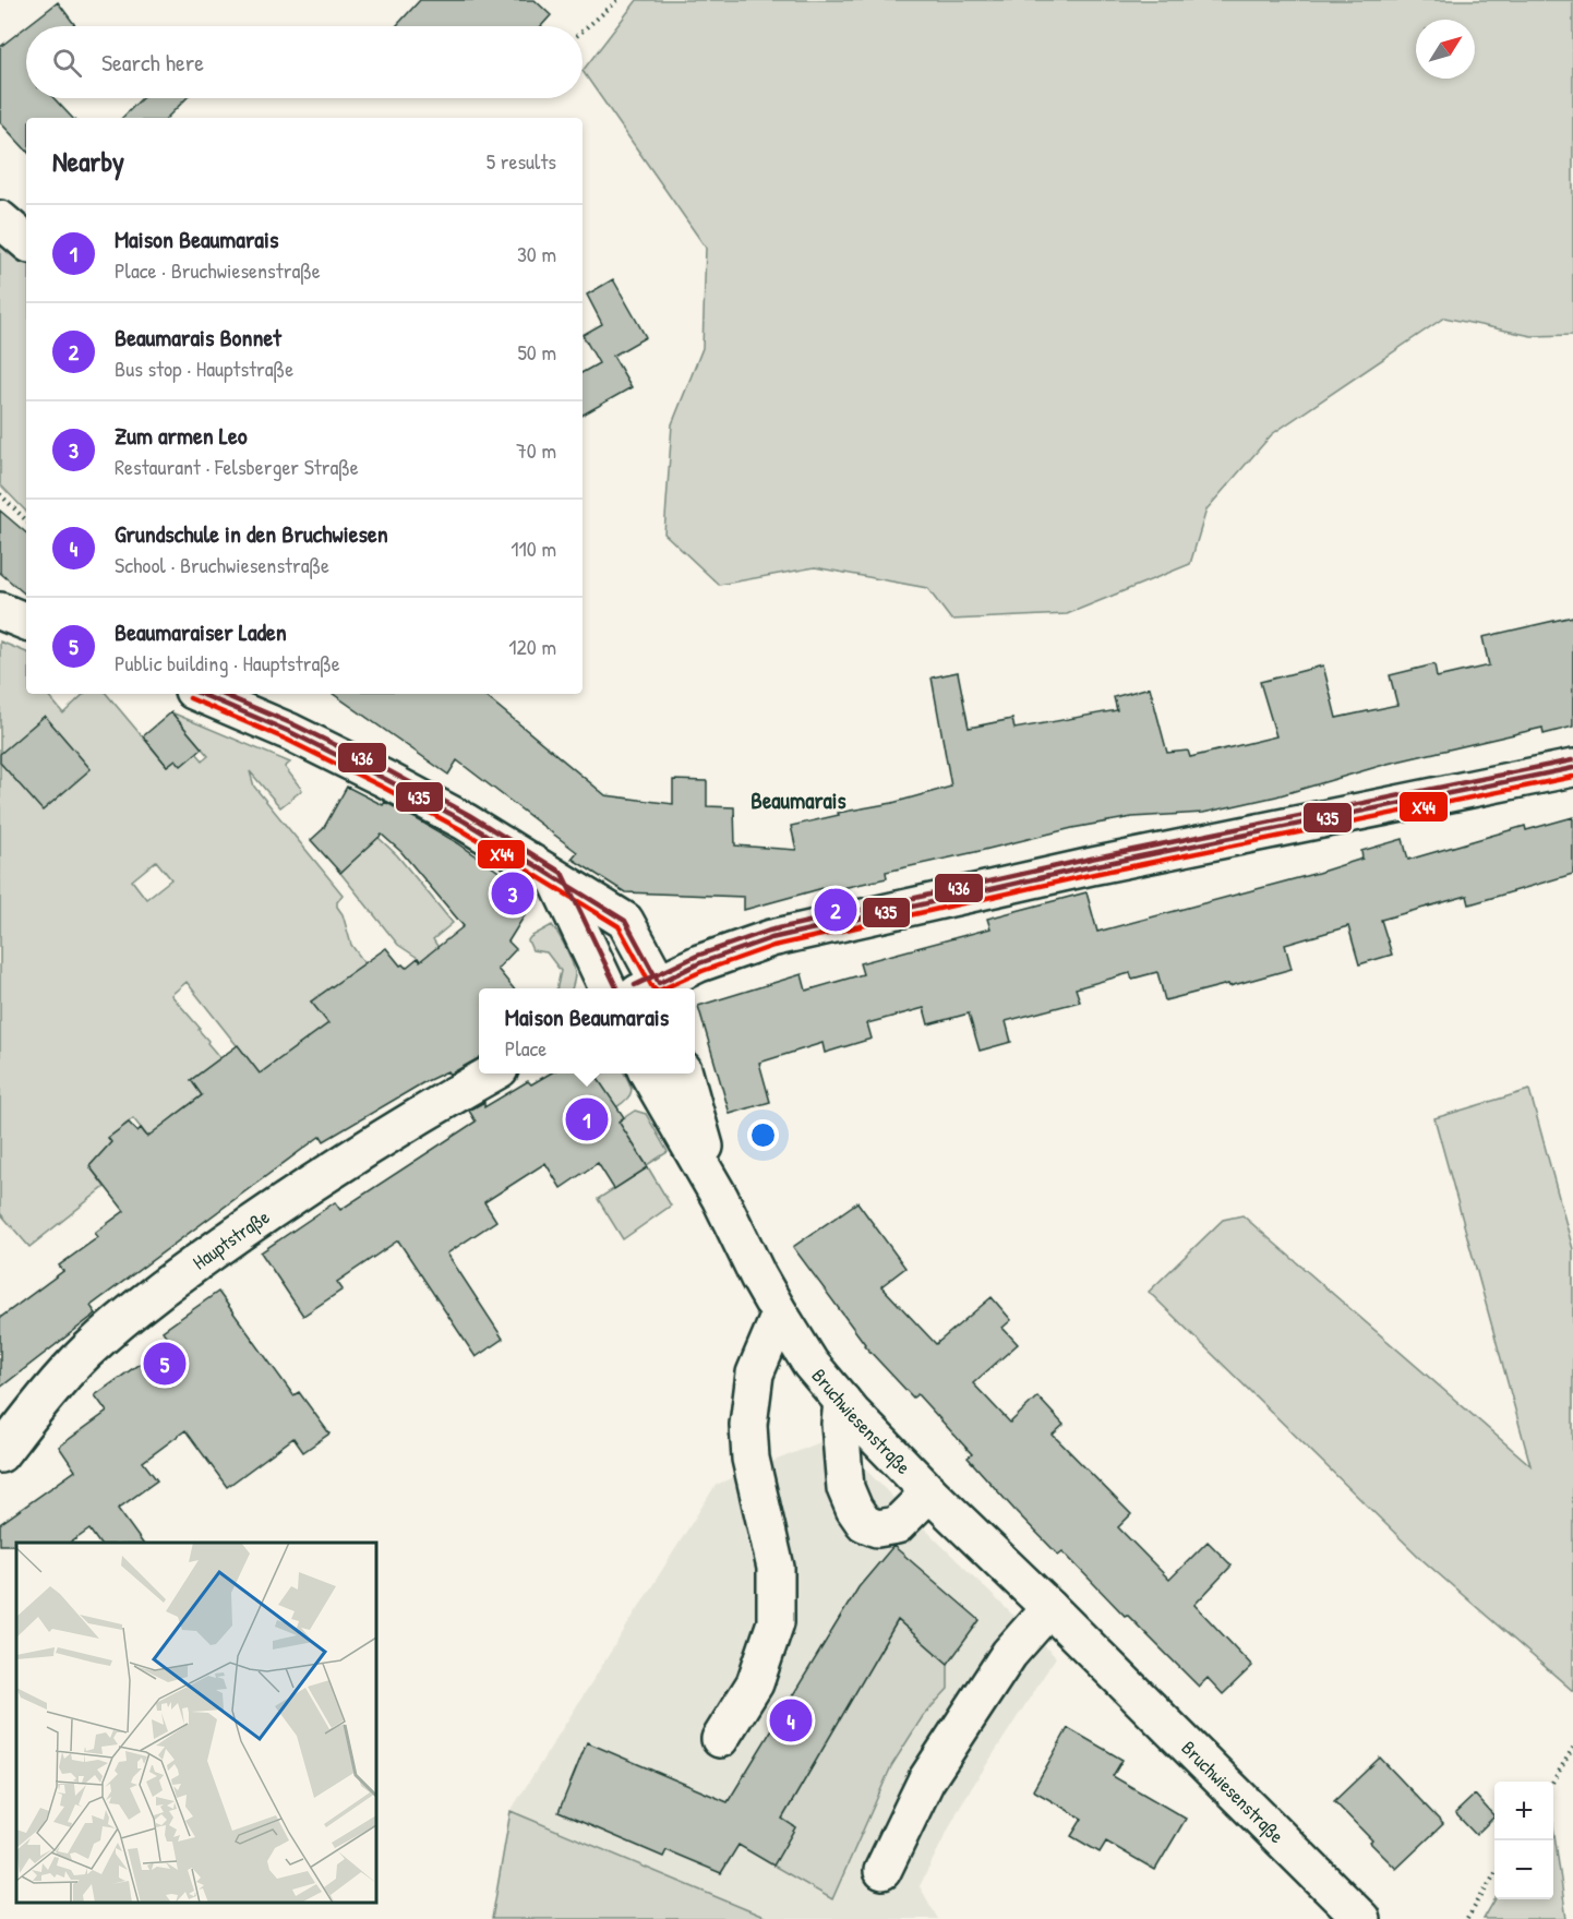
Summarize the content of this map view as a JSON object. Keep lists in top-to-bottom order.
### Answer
{
  "streets": {
    "street": ["Hauptstraße", "Bruchwiesenstraße"]
  },
  "districts": ["Beaumarais"],
  "lines": ["transit line 435", "transit line 436", "transit line X44"],
  "north": "top right",
  "page": {
    "search": "Search here",
    "heading": ["Nearby", "5 results"],
    "list": [
      {
        "mark": "1",
        "name": "Maison Beaumarais",
        "note": "Place · Bruchwiesenstraße",
        "value": "30 m"
      },
      {
        "mark": "2",
        "name": "Beaumarais Bonnet",
        "note": "Bus stop · Hauptstraße",
        "value": "50 m"
      },
      {
        "mark": "3",
        "name": "Zum armen Leo",
        "note": "Restaurant · Felsberger Straße",
        "value": "70 m"
      },
      {
        "mark": "4",
        "name": "Grundschule in den Bruchwiesen",
        "note": "School · Bruchwiesenstraße",
        "value": "110 m"
      },
      {
        "mark": "5",
        "name": "Beaumaraiser Laden",
        "note": "Public building · Hauptstraße",
        "value": "120 m"
      }
    ],
    "pins": [
      "3",
      "2",
      "1",
      "5",
      "4"
    ],
    "popup": ["Maison Beaumarais", "Place"],
    "map_buttons": ["+", "−"]
  }
}
